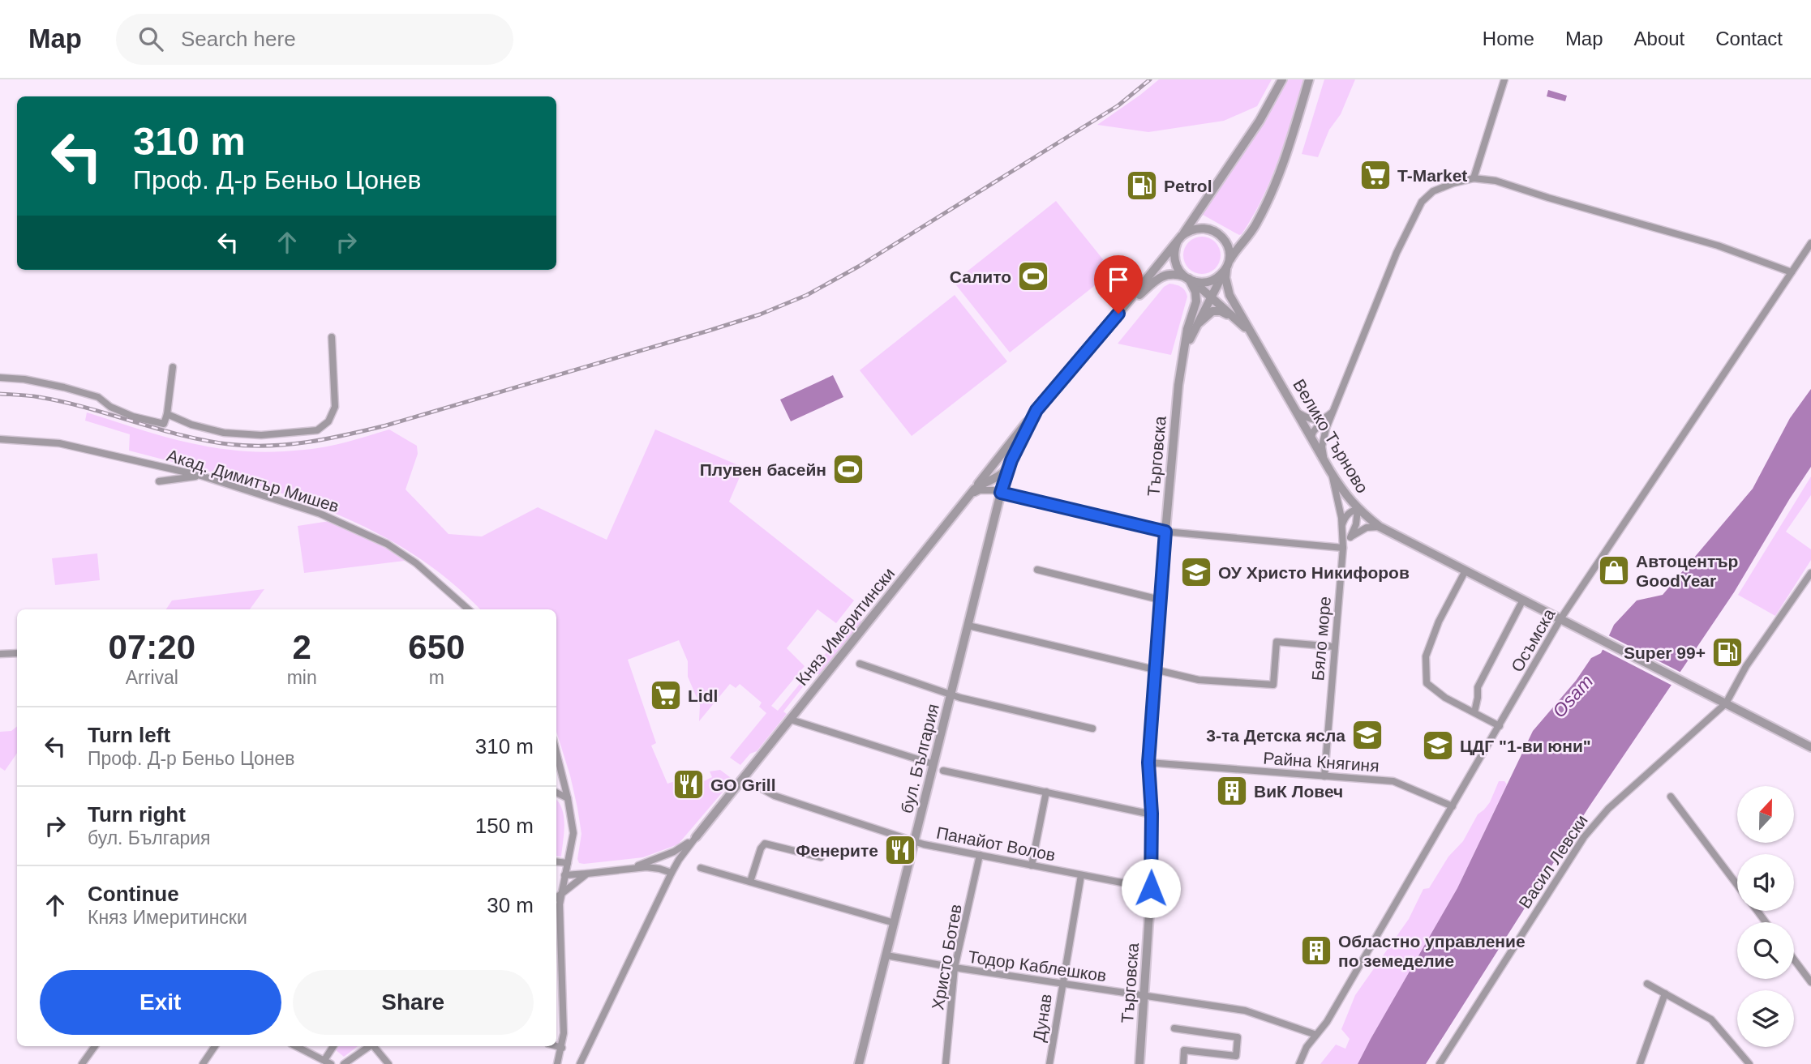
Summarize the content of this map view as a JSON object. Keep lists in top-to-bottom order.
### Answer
{
  "streets": {
    "street": [
      "Велико Търново",
      "Търговска",
      "Акад. Димитър Мишев",
      "Княз Имеритински",
      "Бяло море",
      "Осъмска",
      "бул. България",
      "Райна Княгиня",
      "Панайот Волов",
      "Васил Левски",
      "Христо Ботев",
      "Тодор Каблешков",
      "Дунав"
    ]
  },
  "crossings": [
    ["Велико Търново", "Княз Имеритински"],
    ["Велико Търново", "Осъмска"],
    ["Велико Търново", "Васил Левски"],
    ["Търговска", "Райна Княгиня"],
    ["Търговска", "Панайот Волов"],
    ["Търговска", "Тодор Каблешков"],
    ["Княз Имеритински", "бул. България"],
    ["Княз Имеритински", "Панайот Волов"],
    ["Бяло море", "Райна Княгиня"],
    ["Осъмска", "Райна Княгиня"],
    ["Осъмска", "Тодор Каблешков"],
    ["бул. България", "Панайот Волов"],
    ["бул. България", "Тодор Каблешков"],
    ["Панайот Волов", "Христо Ботев"],
    ["Панайот Волов", "Дунав"],
    ["Христо Ботев", "Тодор Каблешков"],
    ["Тодор Каблешков", "Дунав"]
  ],
  "water": ["Osam"],
  "places": {
    "supermarket": ["T-Market", "Lidl"],
    "fuel station": ["Petrol", "Super 99+"],
    "sports": ["Салито", "Плувен басейн"],
    "shop": ["Автоцентър GoodYear"],
    "school or university": ["ОУ Христо Никифоров", "3-та Детска ясла", "ЦДГ \"1-ви юни\""],
    "restaurant": ["GO Grill", "Фенерите"],
    "building": ["ВиК Ловеч", "Областно управление по земеделие"]
  },
  "north": "top",
  "page": {
    "header": "Map",
    "search": "Search here",
    "nav": [
      "Home",
      "Map",
      "About",
      "Contact"
    ],
    "turn": ["310 m", "Проф. Д-р Беньо Цонев"],
    "eta": [
      "07:20",
      "Arrival",
      "2",
      "min",
      "650",
      "m"
    ],
    "list": [
      {
        "name": "Turn left",
        "note": "Проф. Д-р Беньо Цонев",
        "value": "310 m"
      },
      {
        "name": "Turn right",
        "note": "бул. България",
        "value": "150 m"
      },
      {
        "name": "Continue",
        "note": "Княз Имеритински",
        "value": "30 m"
      }
    ],
    "buttons": ["Exit", "Share"]
  }
}
